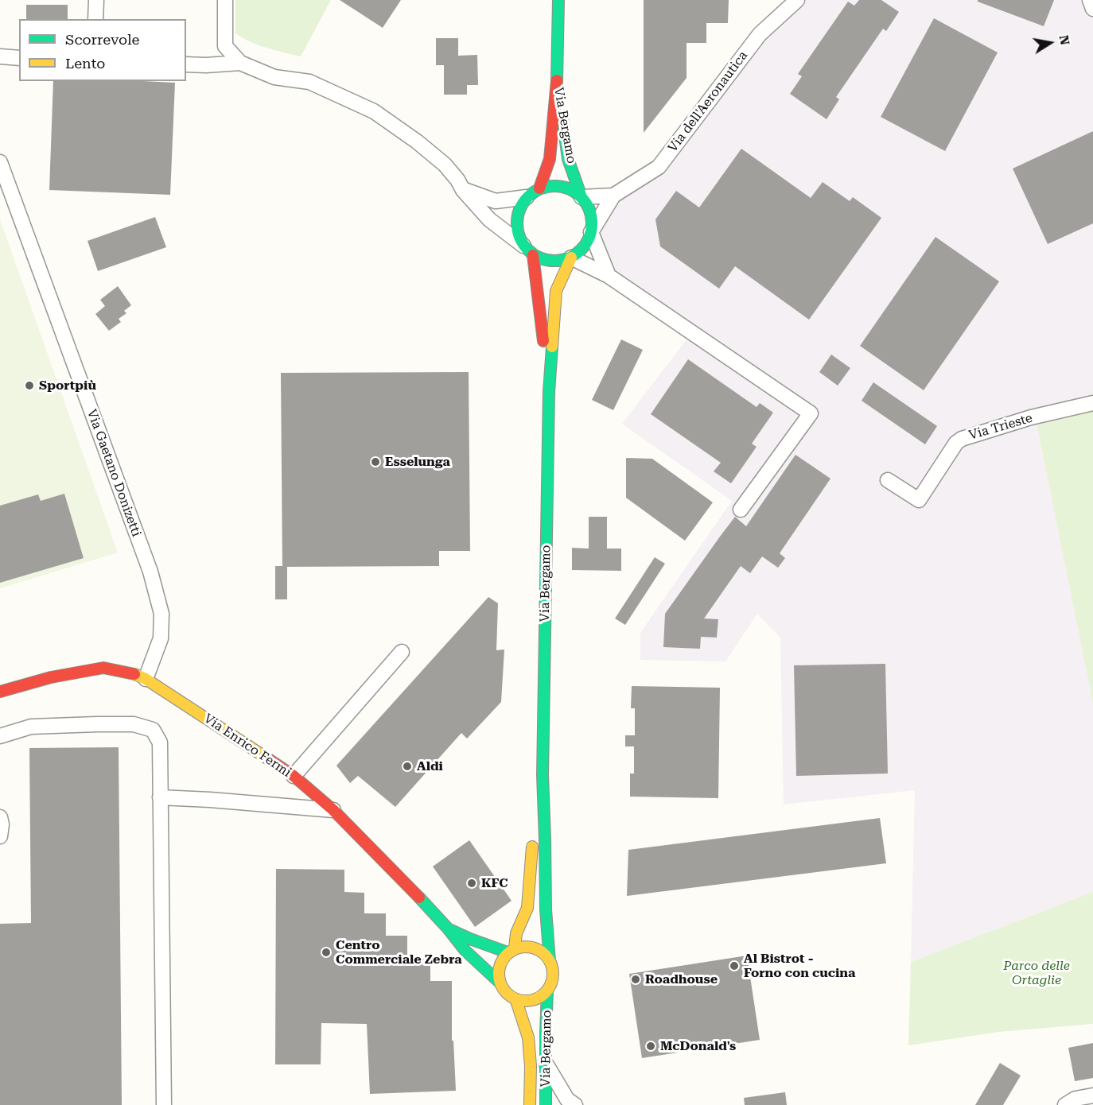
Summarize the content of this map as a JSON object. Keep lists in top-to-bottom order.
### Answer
{
  "streets": {
    "main road": ["Via Bergamo", "Via Enrico Fermi"],
    "street": ["Via dell'Aeronautica", "Via Trieste", "Via Gaetano Donizetti"]
  },
  "crossings": [
    ["Via dell'Aeronautica", "Via Bergamo"],
    ["Via Bergamo", "Via Enrico Fermi"],
    ["Via Gaetano Donizetti", "Via Enrico Fermi"]
  ],
  "parks": ["Parco delle Ortaglie"],
  "places": [
    "Sportpiù",
    "Esselunga",
    "Aldi",
    "KFC",
    "Centro Commerciale Zebra",
    "Al Bistrot - Forno con cucina",
    "Roadhouse",
    "McDonald's"
  ],
  "legend": ["Scorrevole", "Lento"],
  "north": "right"
}
